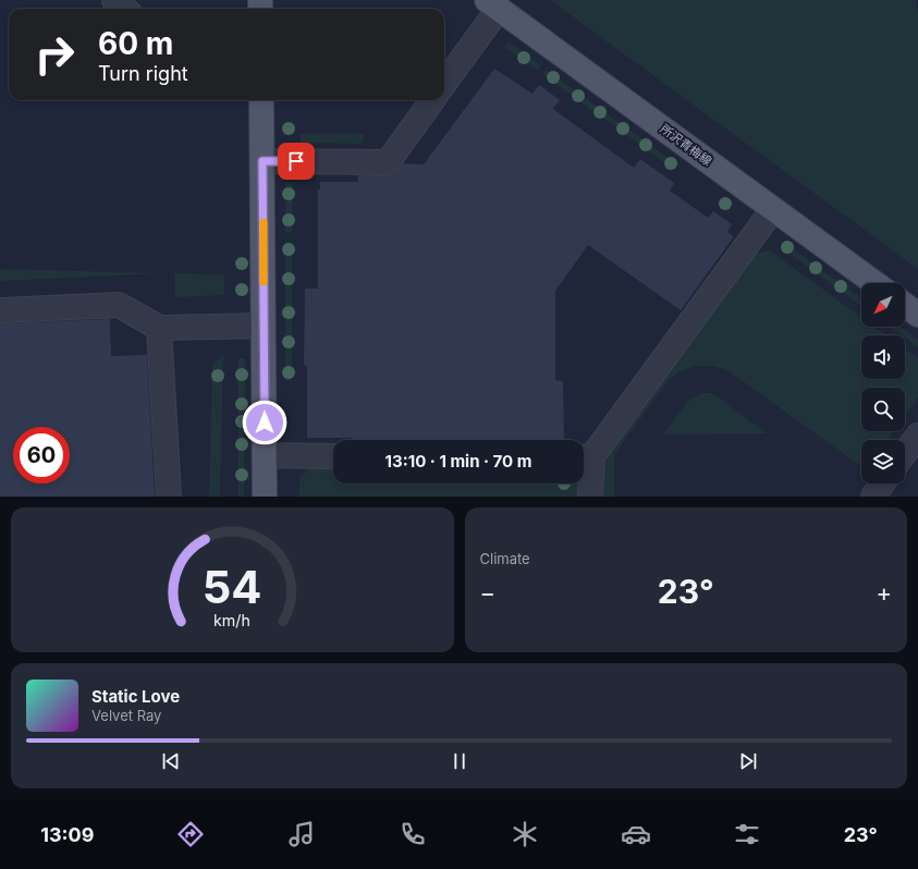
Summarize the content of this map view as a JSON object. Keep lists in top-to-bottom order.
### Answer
{
  "streets": {
    "main road": ["所沢青梅線"]
  },
  "north": "bottom left",
  "page": {
    "turn": ["60 m", "Turn right"],
    "limit": "60",
    "trip": "13:10 · 1 min · 70 m",
    "tile": "Climate",
    "heat": ["−", "23°", "+"],
    "song": ["Static Love", "Velvet Ray"],
    "tabs": ["13:09", "23°"],
    "gauge": ["54", "km/h"]
  }
}
